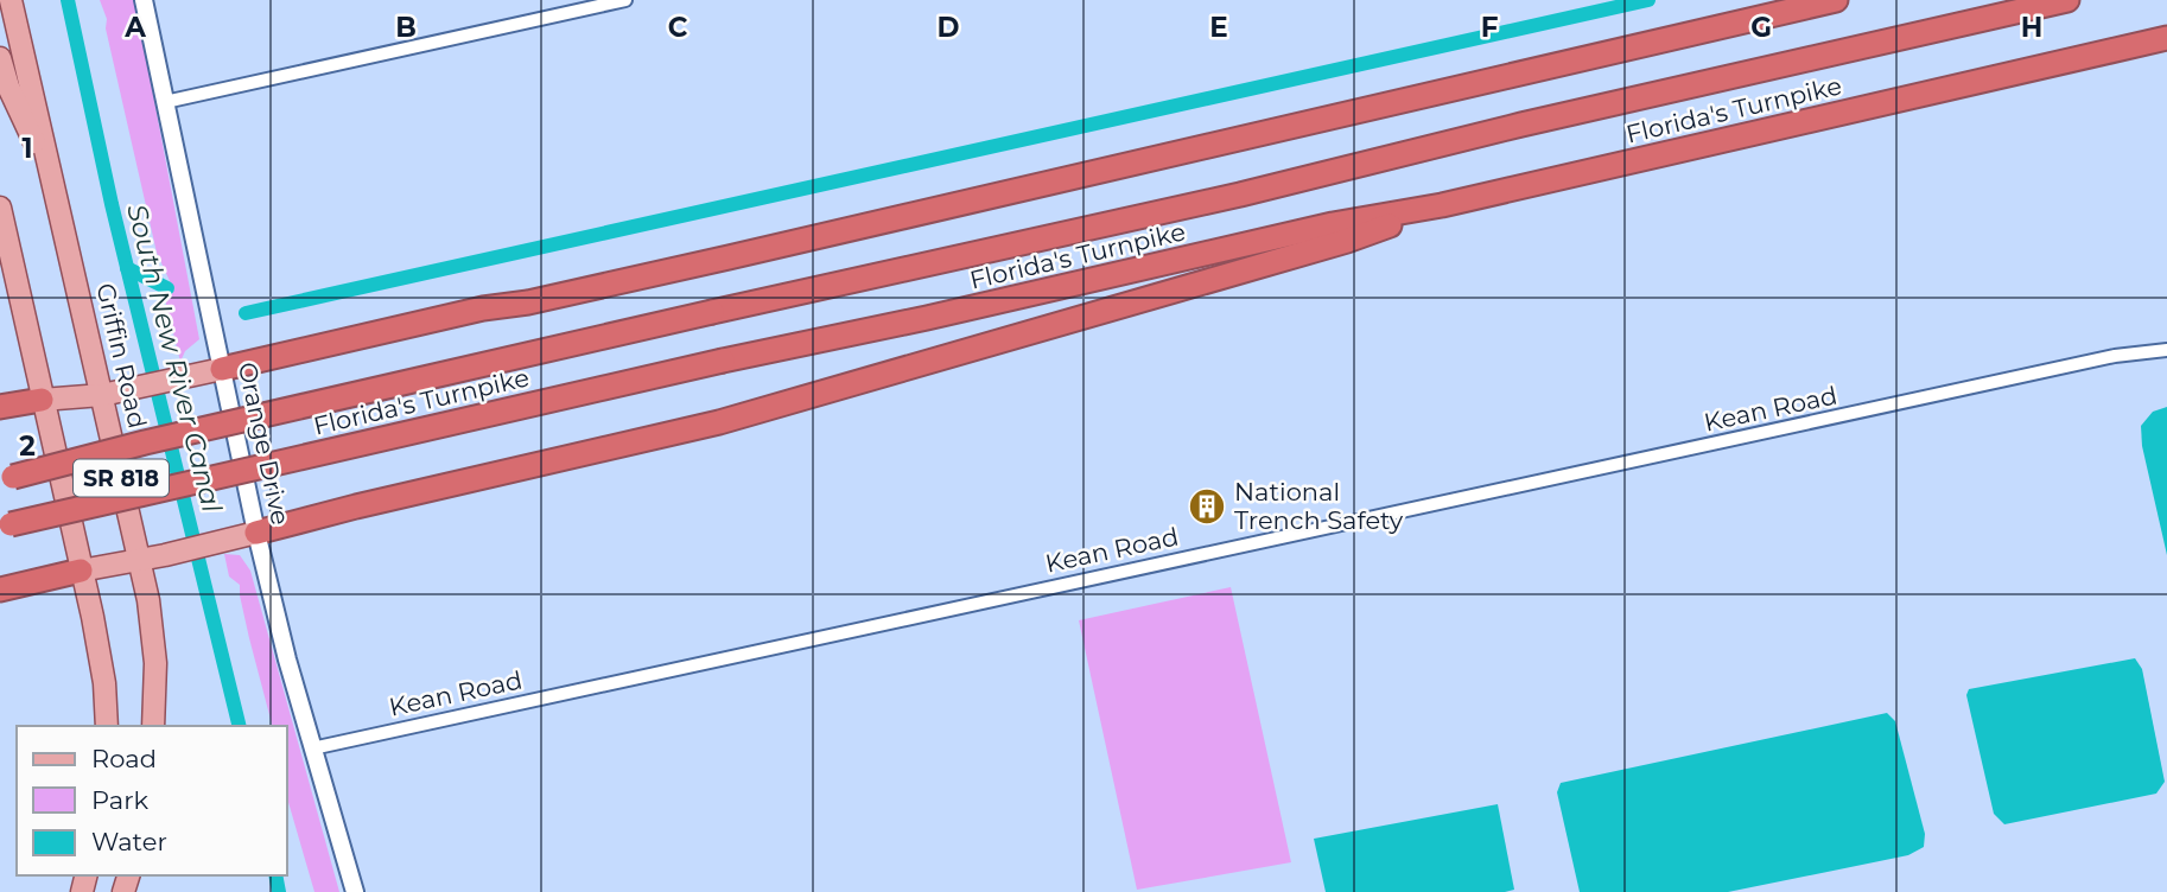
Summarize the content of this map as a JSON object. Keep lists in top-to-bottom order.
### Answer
{
  "streets": {
    "highway": ["Florida's Turnpike"],
    "main road": ["Griffin Road", "SR 818"],
    "street": ["Kean Road", "Orange Drive"]
  },
  "crossings": [
    ["Kean Road", "Orange Drive"]
  ],
  "water": ["South New River Canal"],
  "places": {
    "building": ["National Trench Safety"]
  },
  "legend": ["Road", "Park", "Water"],
  "grid": {
    "columns": [
      "A",
      "B",
      "C",
      "D",
      "E",
      "F",
      "G",
      "H"
    ],
    "rows": ["1", "2"]
  }
}
